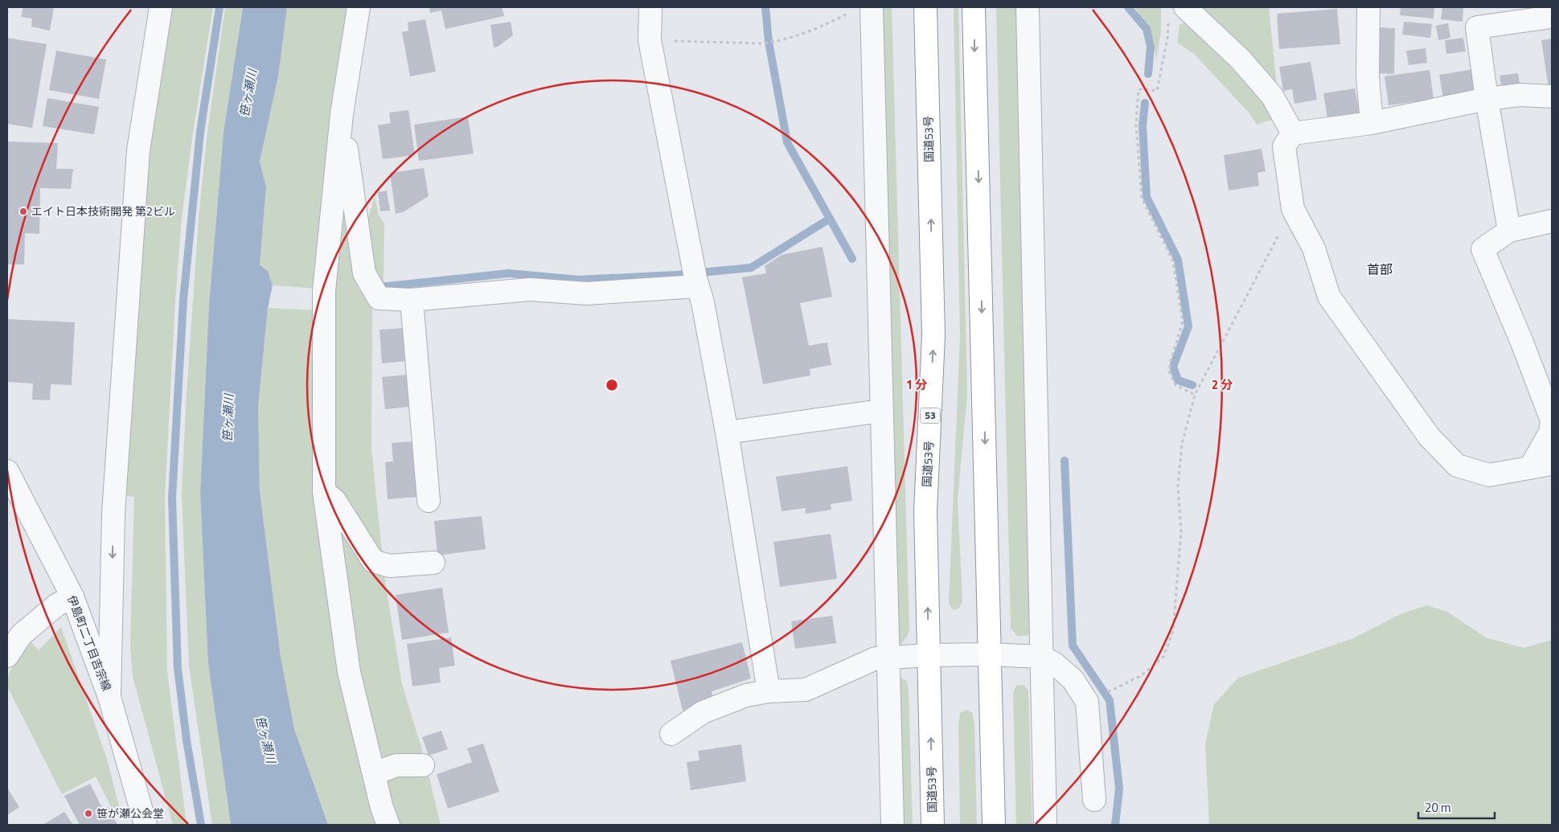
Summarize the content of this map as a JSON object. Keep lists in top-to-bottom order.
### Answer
{
  "streets": {
    "highway": ["国道53号", "53"],
    "street": ["伊島町二丁目吉宗線"]
  },
  "districts": ["首部"],
  "water": ["笹ヶ瀬川"],
  "places": ["エイト日本技術開発 第2ビル", "笹が瀬公会堂"],
  "scale_bar": "20 m",
  "rings": ["1 分", "2 分"]
}
